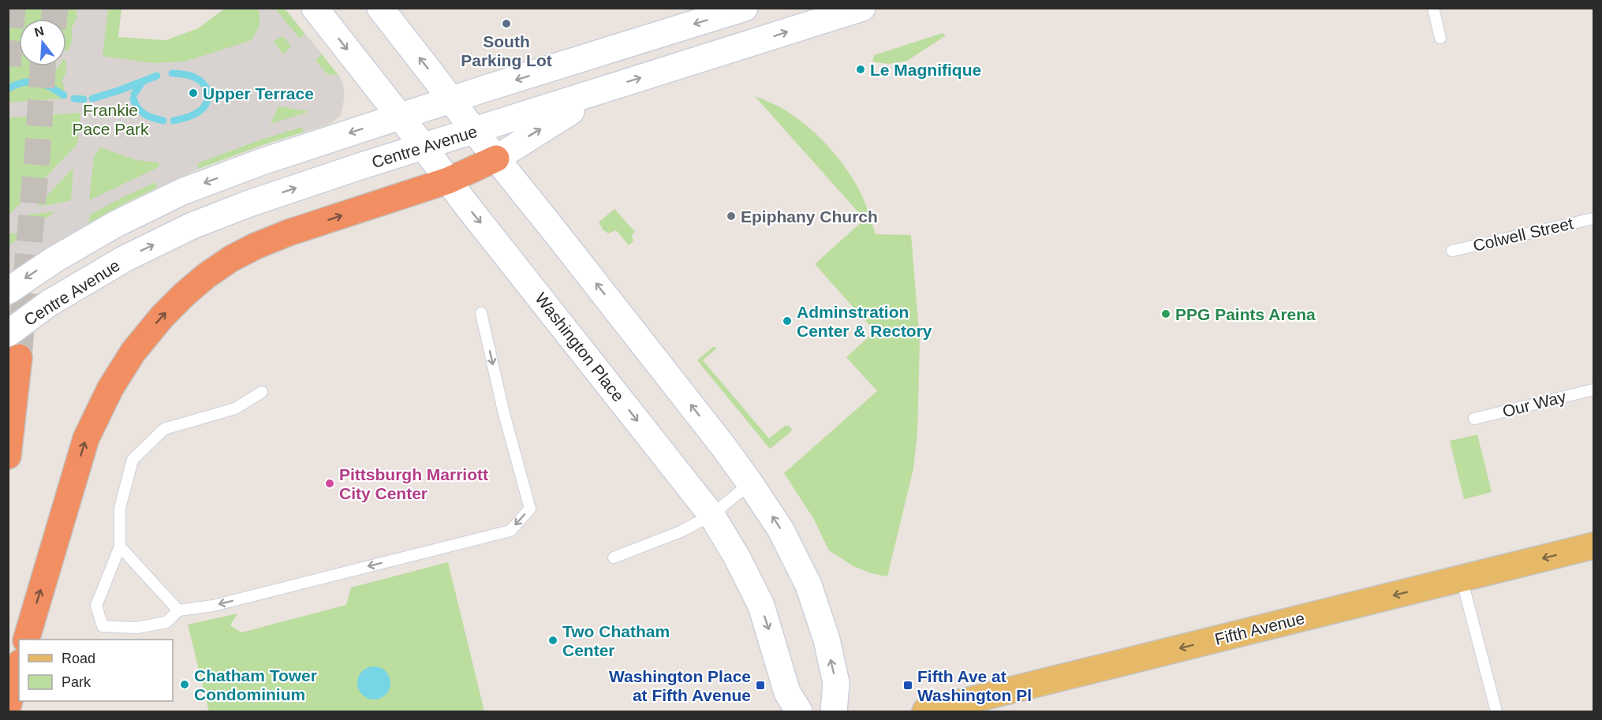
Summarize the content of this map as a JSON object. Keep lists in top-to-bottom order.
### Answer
{
  "streets": {
    "main road": ["Centre Avenue", "Washington Place", "Fifth Avenue"],
    "lane": ["Colwell Street", "Our Way"]
  },
  "crossings": [
    ["Centre Avenue", "Washington Place"]
  ],
  "one_way": ["Fifth Avenue"],
  "parks": ["Frankie Pace Park"],
  "places": {
    "other": [
      "South Parking Lot",
      "Le Magnifique",
      "Upper Terrace",
      "Epiphany Church",
      "PPG Paints Arena",
      "Adminstration Center & Rectory",
      "Pittsburgh Marriott City Center",
      "Two Chatham Center",
      "Chatham Tower Condominium"
    ],
    "transit": ["Washington Place at Fifth Avenue", "Fifth Ave at Washington Pl"]
  },
  "legend": ["Road", "Park"],
  "north": "top"
}
